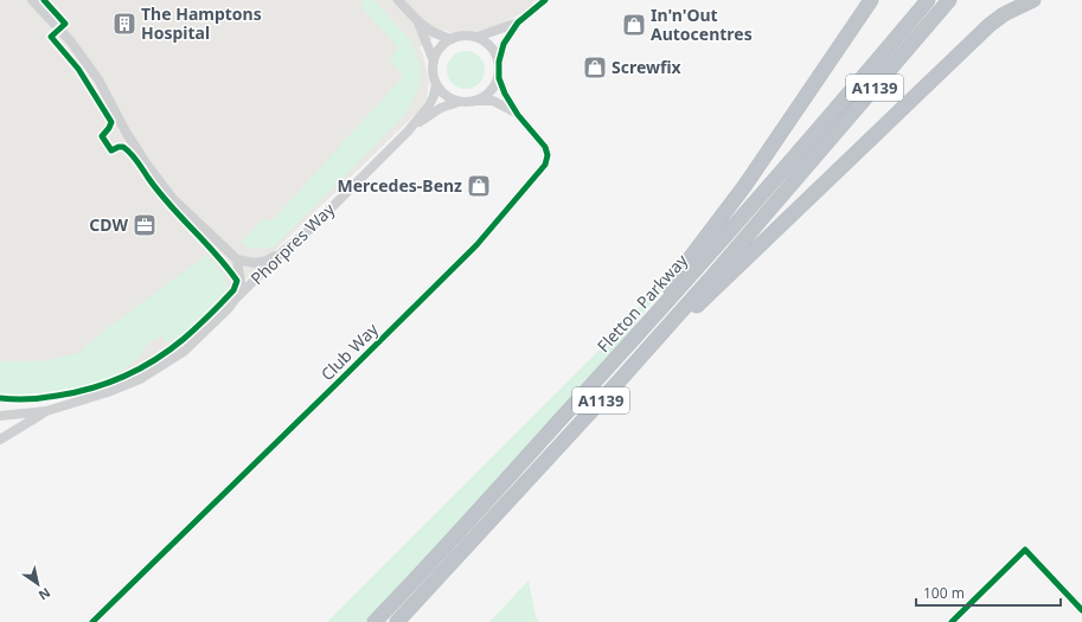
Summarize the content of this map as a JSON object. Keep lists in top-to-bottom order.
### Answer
{
  "streets": {
    "highway": ["A1139", "Fletton Parkway"],
    "street": ["Phorpres Way", "Club Way"]
  },
  "crossings": [
    ["Phorpres Way", "Club Way"]
  ],
  "places": {
    "building": ["The Hamptons Hospital"],
    "shop": ["In'n'Out Autocentres", "Screwfix", "Mercedes-Benz"],
    "office": ["CDW"]
  },
  "scale_bar": "100 m",
  "north": "bottom right"
}
